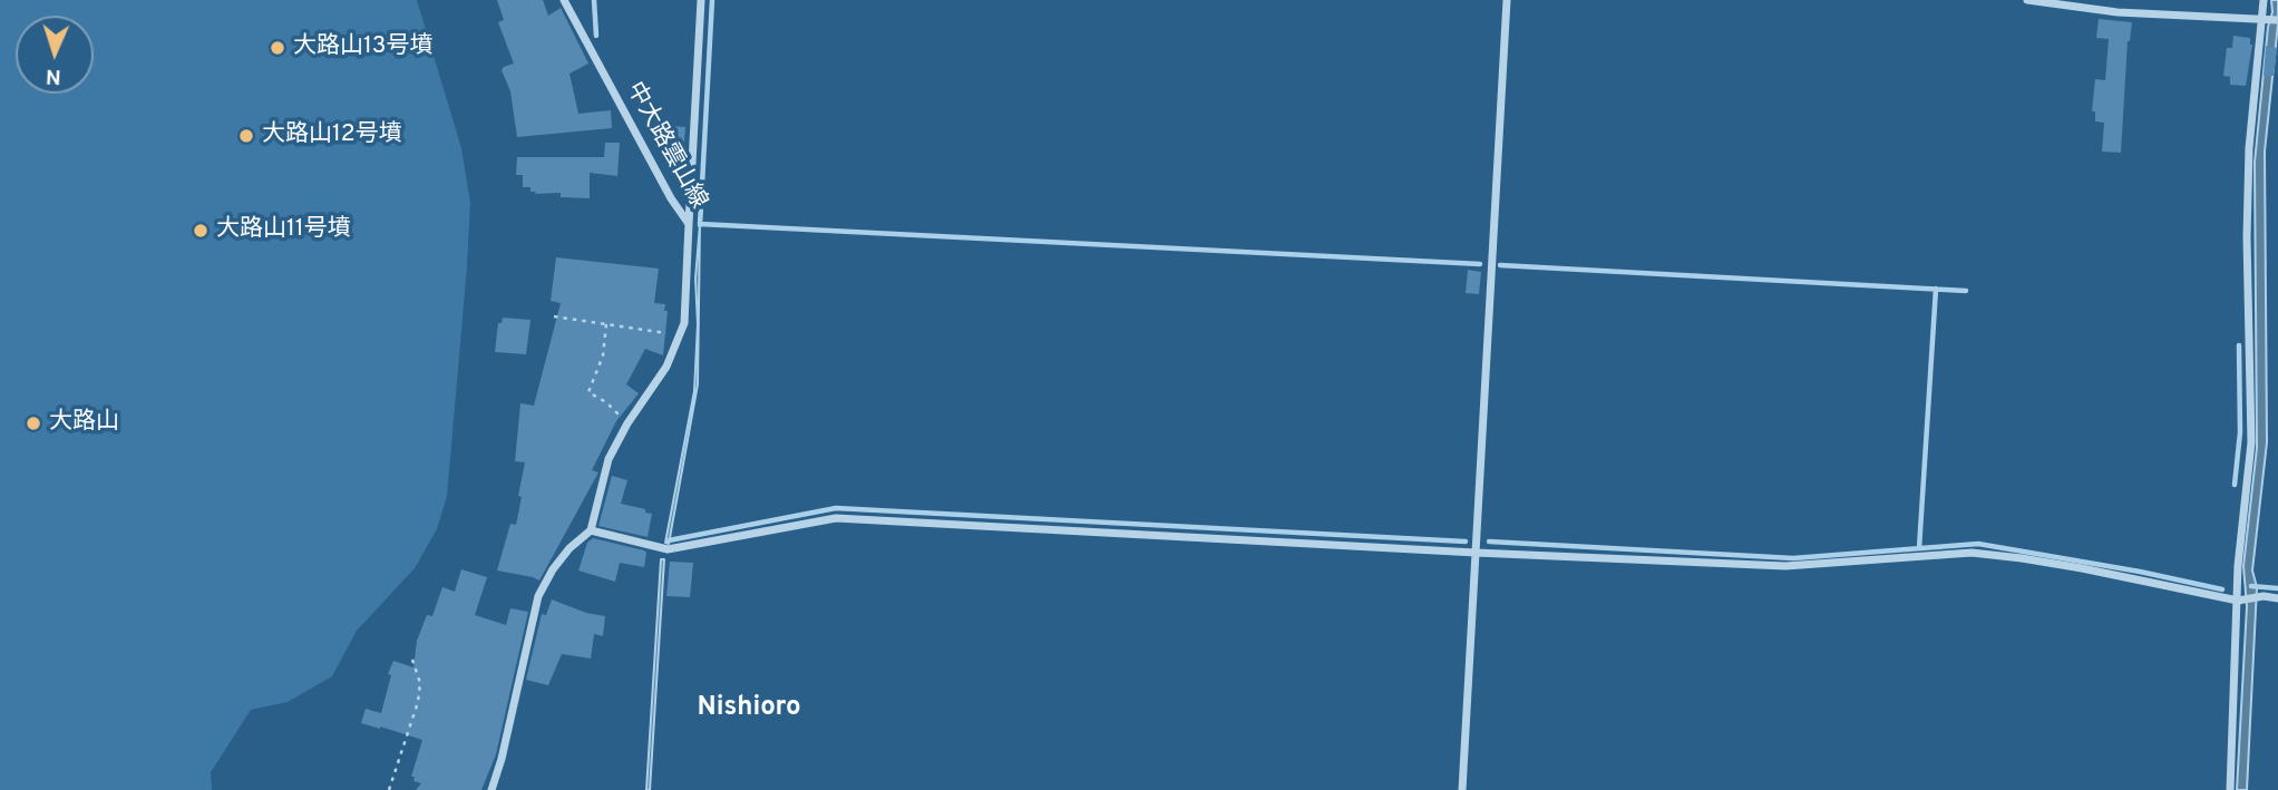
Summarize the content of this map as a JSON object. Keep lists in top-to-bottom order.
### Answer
{
  "streets": {
    "street": ["中大路雲山線"]
  },
  "districts": ["Nishioro"],
  "places": [
    "大路山13号墳",
    "大路山12号墳",
    "大路山11号墳",
    "大路山"
  ],
  "north": "bottom"
}
